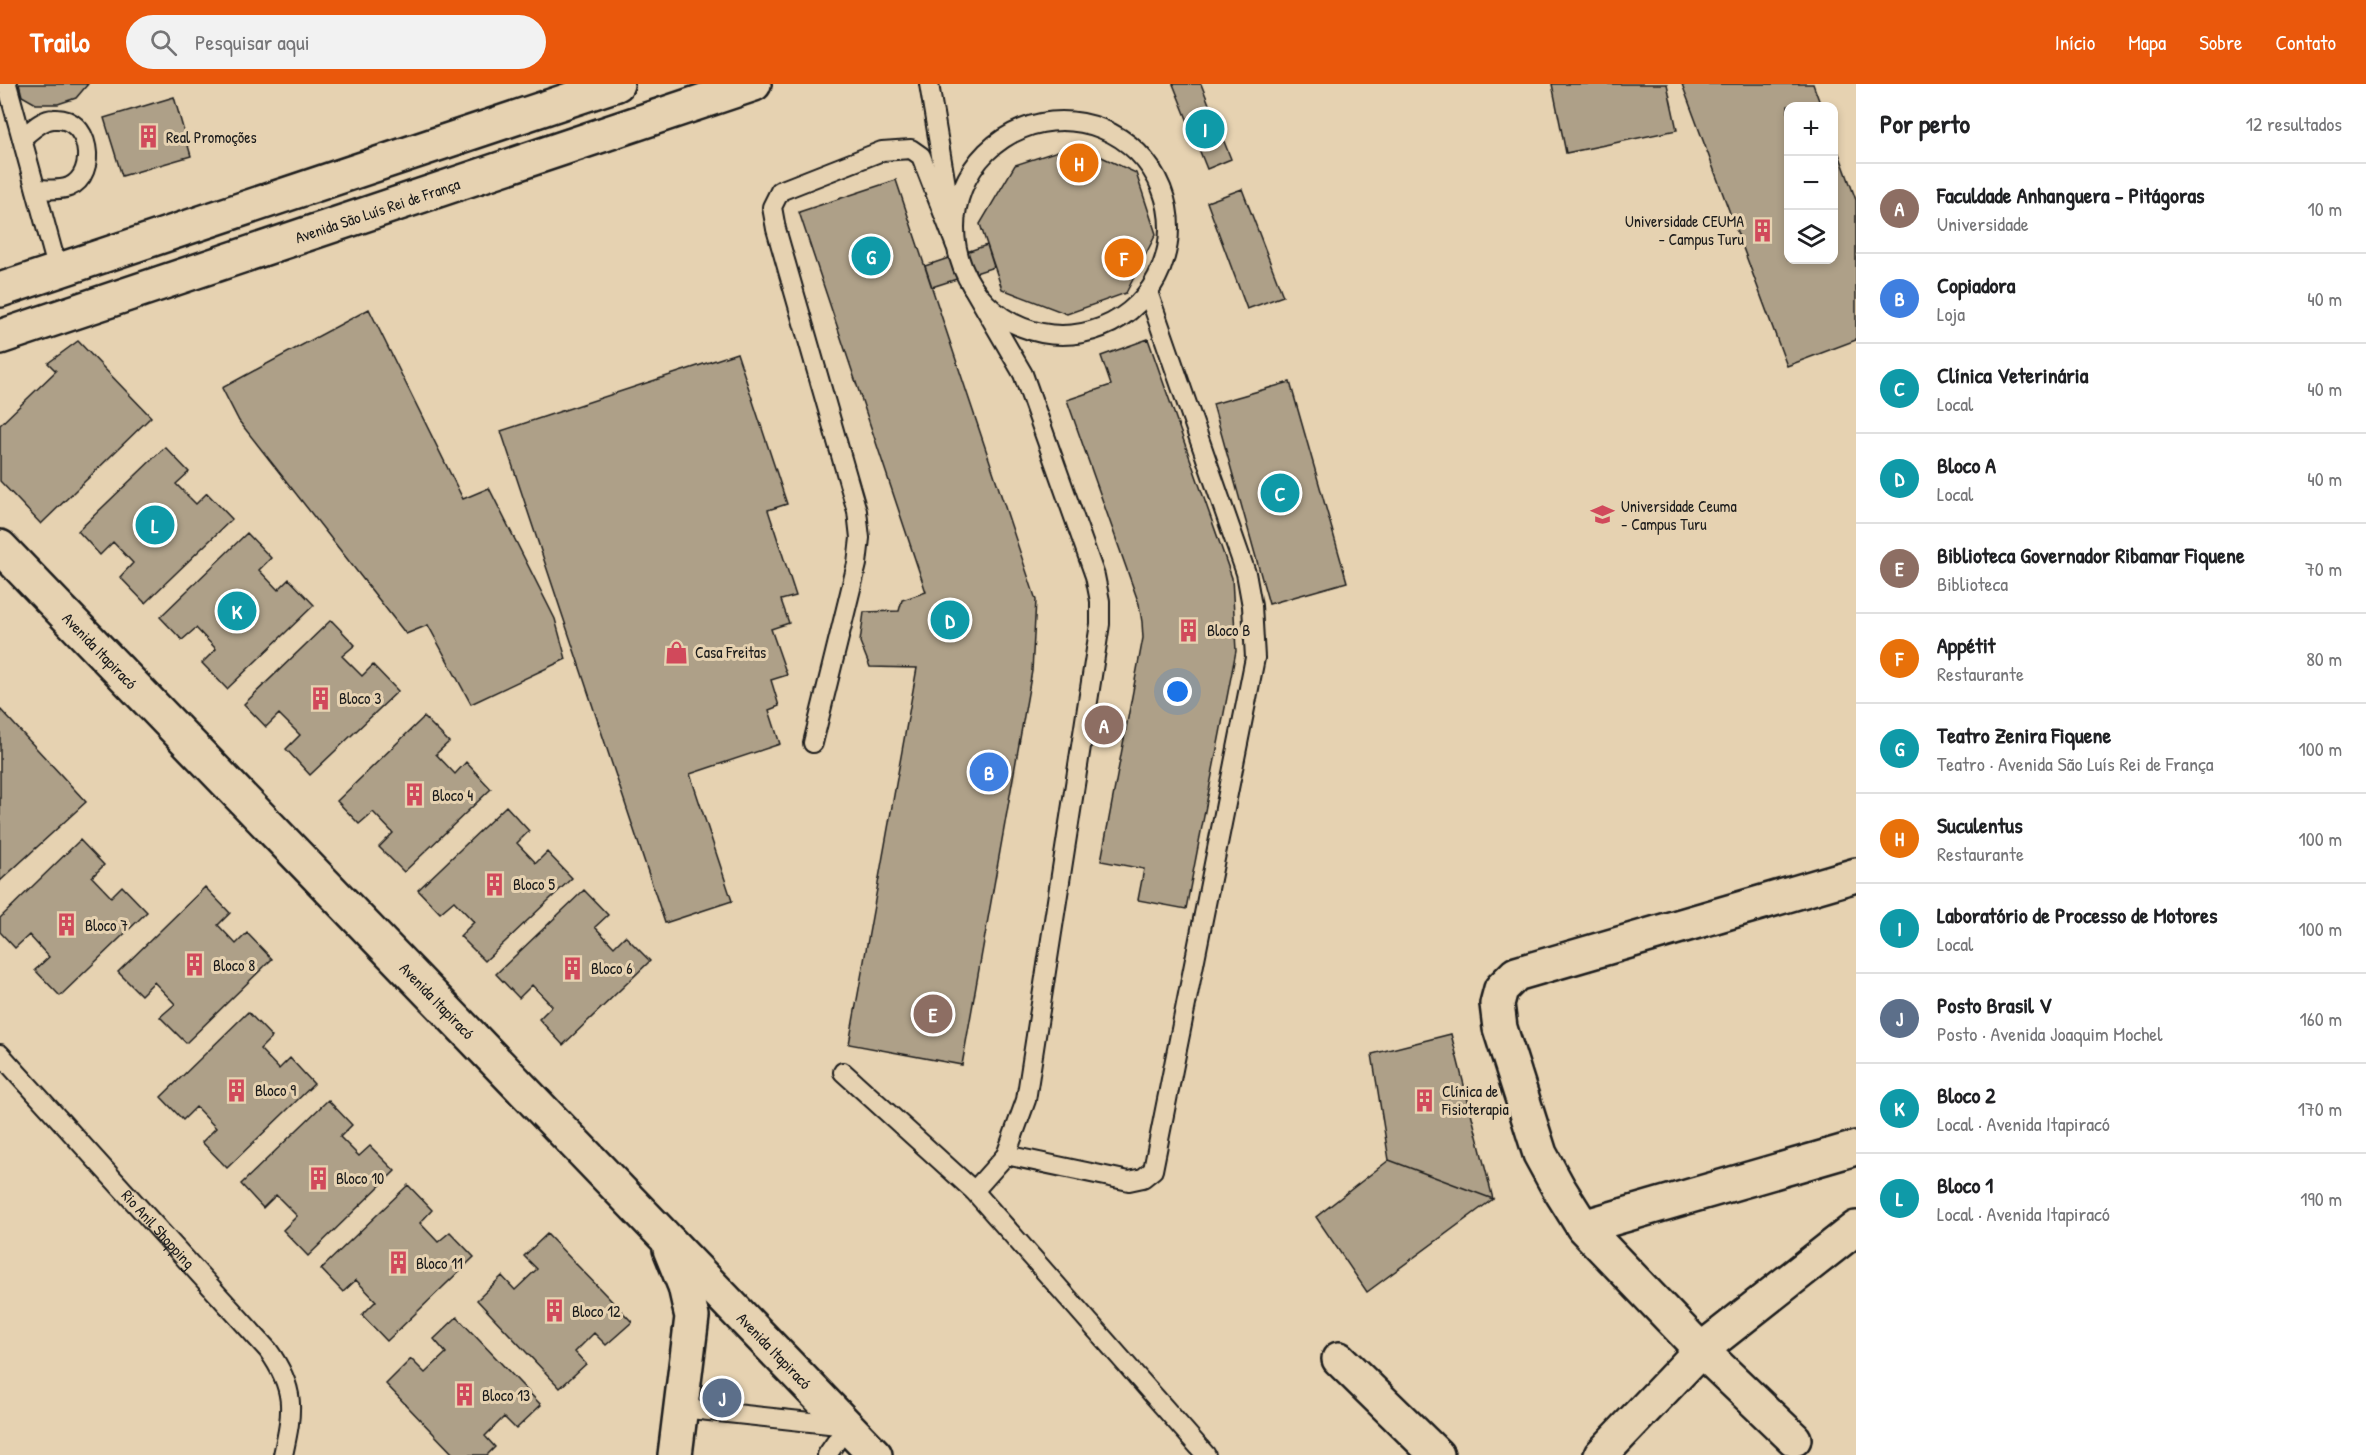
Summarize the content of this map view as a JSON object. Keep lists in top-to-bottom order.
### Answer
{
  "streets": {
    "main road": ["Avenida São Luís Rei de França", "Avenida Itapiracó"],
    "lane": ["Rio Anil Shopping"]
  },
  "places": {
    "building": [
      "Real Promoções",
      "Universidade CEUMA - Campus Turu",
      "Bloco B",
      "Bloco 3",
      "Bloco 4",
      "Bloco 5",
      "Bloco 7",
      "Bloco 8",
      "Bloco 6",
      "Bloco 9",
      "Clínica de Fisioterapia",
      "Bloco 10",
      "Bloco 11",
      "Bloco 12",
      "Bloco 13"
    ],
    "school or university": ["Universidade Ceuma - Campus Turu"],
    "shop": ["Casa Freitas"]
  },
  "page": {
    "header": "Trailo",
    "search": "Pesquisar aqui",
    "nav": [
      "Início",
      "Mapa",
      "Sobre",
      "Contato"
    ],
    "heading": ["Por perto", "12 resultados"],
    "map_buttons": ["+", "−"],
    "pins": [
      "I",
      "H",
      "G",
      "F",
      "C",
      "L",
      "K",
      "D",
      "A",
      "B",
      "E",
      "J"
    ],
    "list": [
      {
        "mark": "A",
        "name": "Faculdade Anhanguera - Pitágoras",
        "note": "Universidade",
        "value": "10 m"
      },
      {
        "mark": "B",
        "name": "Copiadora",
        "note": "Loja",
        "value": "40 m"
      },
      {
        "mark": "C",
        "name": "Clínica Veterinária",
        "note": "Local",
        "value": "40 m"
      },
      {
        "mark": "D",
        "name": "Bloco A",
        "note": "Local",
        "value": "40 m"
      },
      {
        "mark": "E",
        "name": "Biblioteca Governador Ribamar Fiquene",
        "note": "Biblioteca",
        "value": "70 m"
      },
      {
        "mark": "F",
        "name": "Appétit",
        "note": "Restaurante",
        "value": "80 m"
      },
      {
        "mark": "G",
        "name": "Teatro Zenira Fiquene",
        "note": "Teatro · Avenida São Luís Rei de França",
        "value": "100 m"
      },
      {
        "mark": "H",
        "name": "Suculentus",
        "note": "Restaurante",
        "value": "100 m"
      },
      {
        "mark": "I",
        "name": "Laboratório de Processo de Motores",
        "note": "Local",
        "value": "100 m"
      },
      {
        "mark": "J",
        "name": "Posto Brasil V",
        "note": "Posto · Avenida Joaquim Mochel",
        "value": "160 m"
      },
      {
        "mark": "K",
        "name": "Bloco 2",
        "note": "Local · Avenida Itapiracó",
        "value": "170 m"
      },
      {
        "mark": "L",
        "name": "Bloco 1",
        "note": "Local · Avenida Itapiracó",
        "value": "190 m"
      }
    ]
  }
}
